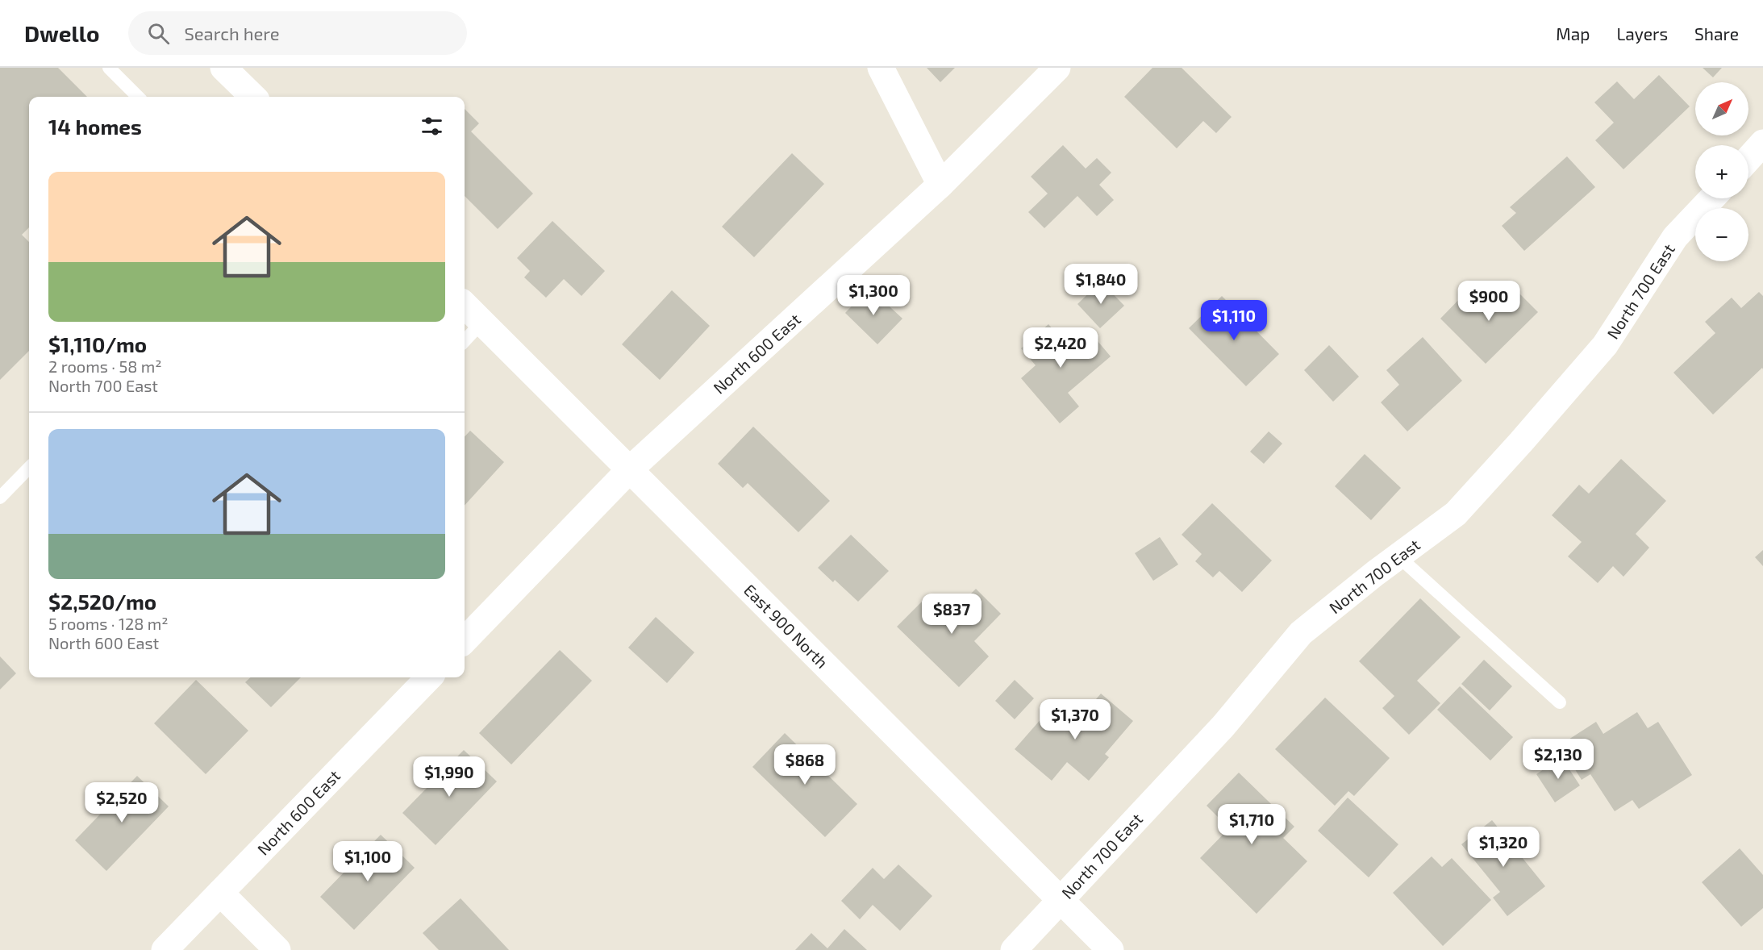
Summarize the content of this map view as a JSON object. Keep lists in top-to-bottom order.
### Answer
{
  "streets": {
    "street": ["North 700 East", "North 600 East", "East 900 North"]
  },
  "crossings": [
    ["North 700 East", "East 900 North"],
    ["North 600 East", "East 900 North"]
  ],
  "north": "top right",
  "page": {
    "header": "Dwello",
    "search": "Search here",
    "nav": ["Map", "Layers", "Share"],
    "map_buttons": ["+", "−"],
    "heading": "14 homes",
    "list": [
      {
        "name": "$1,110/mo",
        "note": "2 rooms · 58 m² · North 700 East"
      },
      {
        "name": "$2,520/mo",
        "note": "5 rooms · 128 m² · North 600 East"
      }
    ],
    "price": [
      "$1,840",
      "$1,300",
      "$900",
      "$1,110",
      "$2,420",
      "$837",
      "$1,370",
      "$2,130",
      "$868",
      "$1,990",
      "$2,520",
      "$1,710",
      "$1,320",
      "$1,100"
    ]
  }
}
